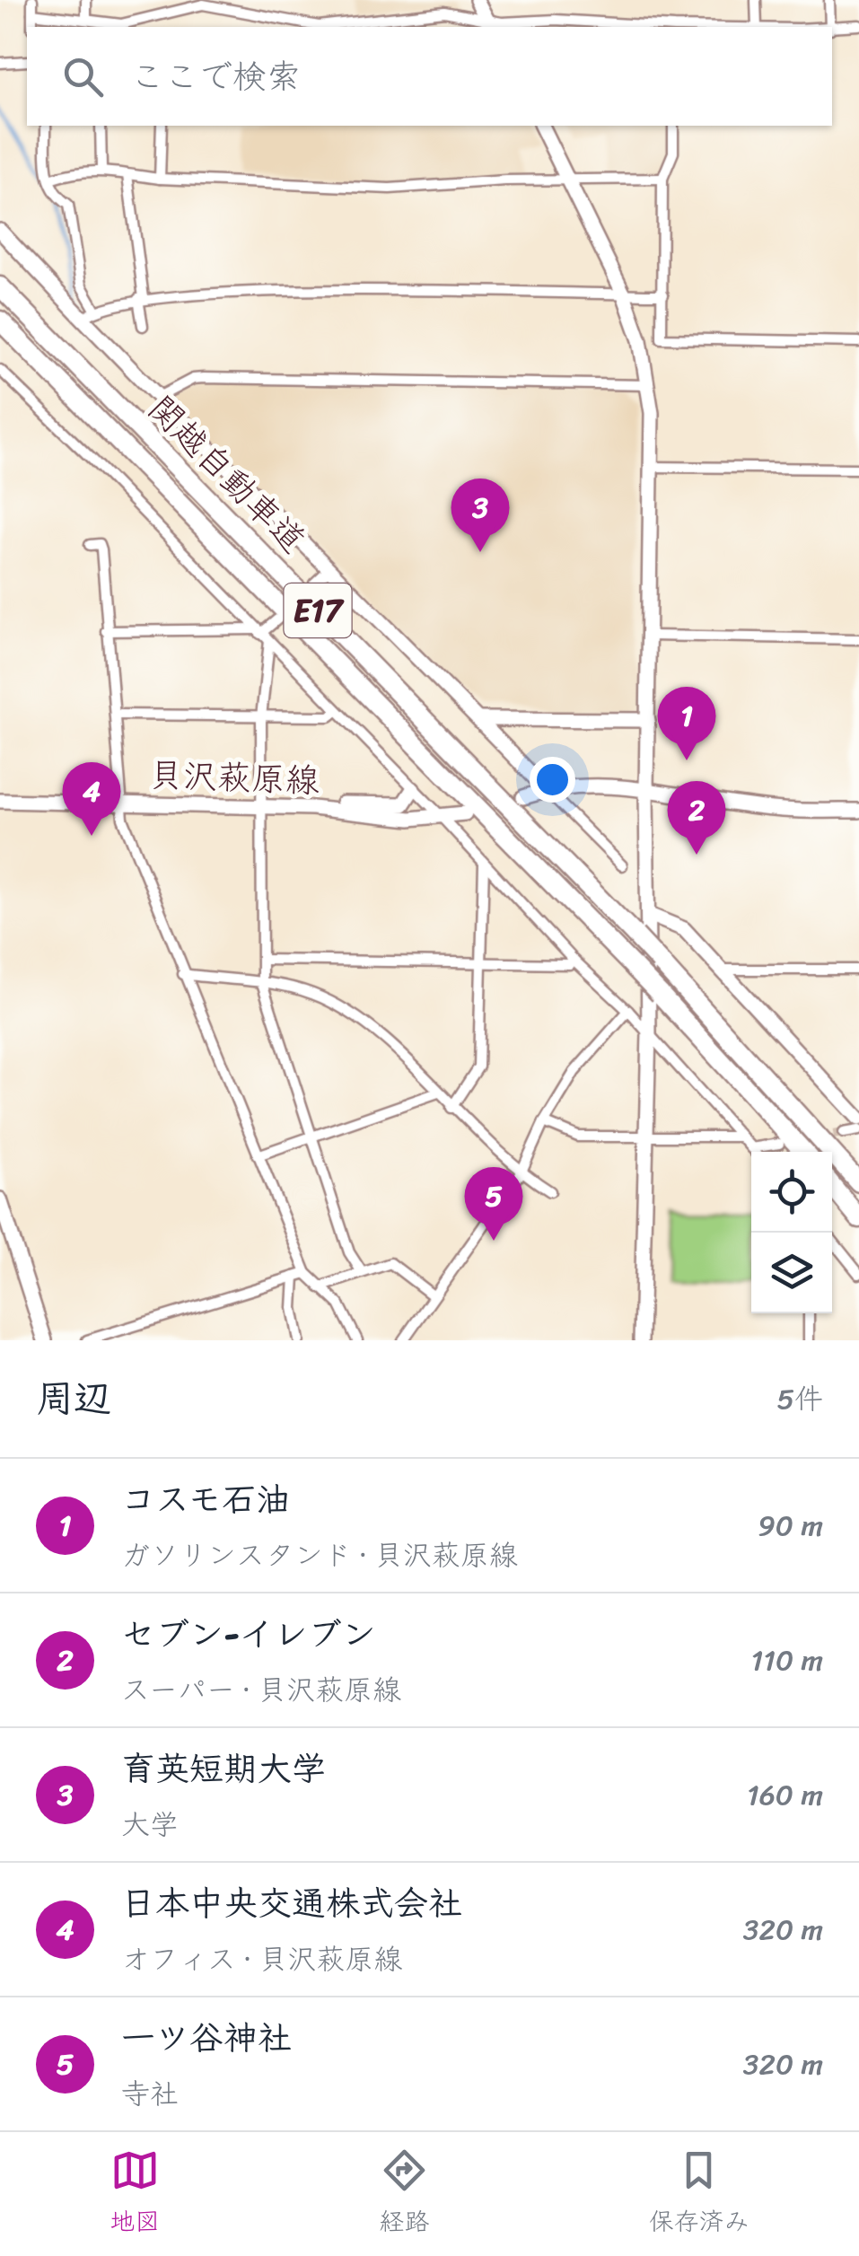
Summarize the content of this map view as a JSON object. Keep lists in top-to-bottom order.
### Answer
{
  "streets": {
    "highway": ["関越自動車道", "E17"],
    "street": ["貝沢萩原線"]
  },
  "page": {
    "search": "ここで検索",
    "pins": [
      "3",
      "1",
      "4",
      "2",
      "5"
    ],
    "heading": ["周辺", "5件"],
    "list": [
      {
        "mark": "1",
        "name": "コスモ石油",
        "note": "ガソリンスタンド · 貝沢萩原線",
        "value": "90 m"
      },
      {
        "mark": "2",
        "name": "セブン-イレブン",
        "note": "スーパー · 貝沢萩原線",
        "value": "110 m"
      },
      {
        "mark": "3",
        "name": "育英短期大学",
        "note": "大学",
        "value": "160 m"
      },
      {
        "mark": "4",
        "name": "日本中央交通株式会社",
        "note": "オフィス · 貝沢萩原線",
        "value": "320 m"
      },
      {
        "mark": "5",
        "name": "一ツ谷神社",
        "note": "寺社",
        "value": "320 m"
      }
    ],
    "nav": ["地図", "経路", "保存済み"]
  }
}
